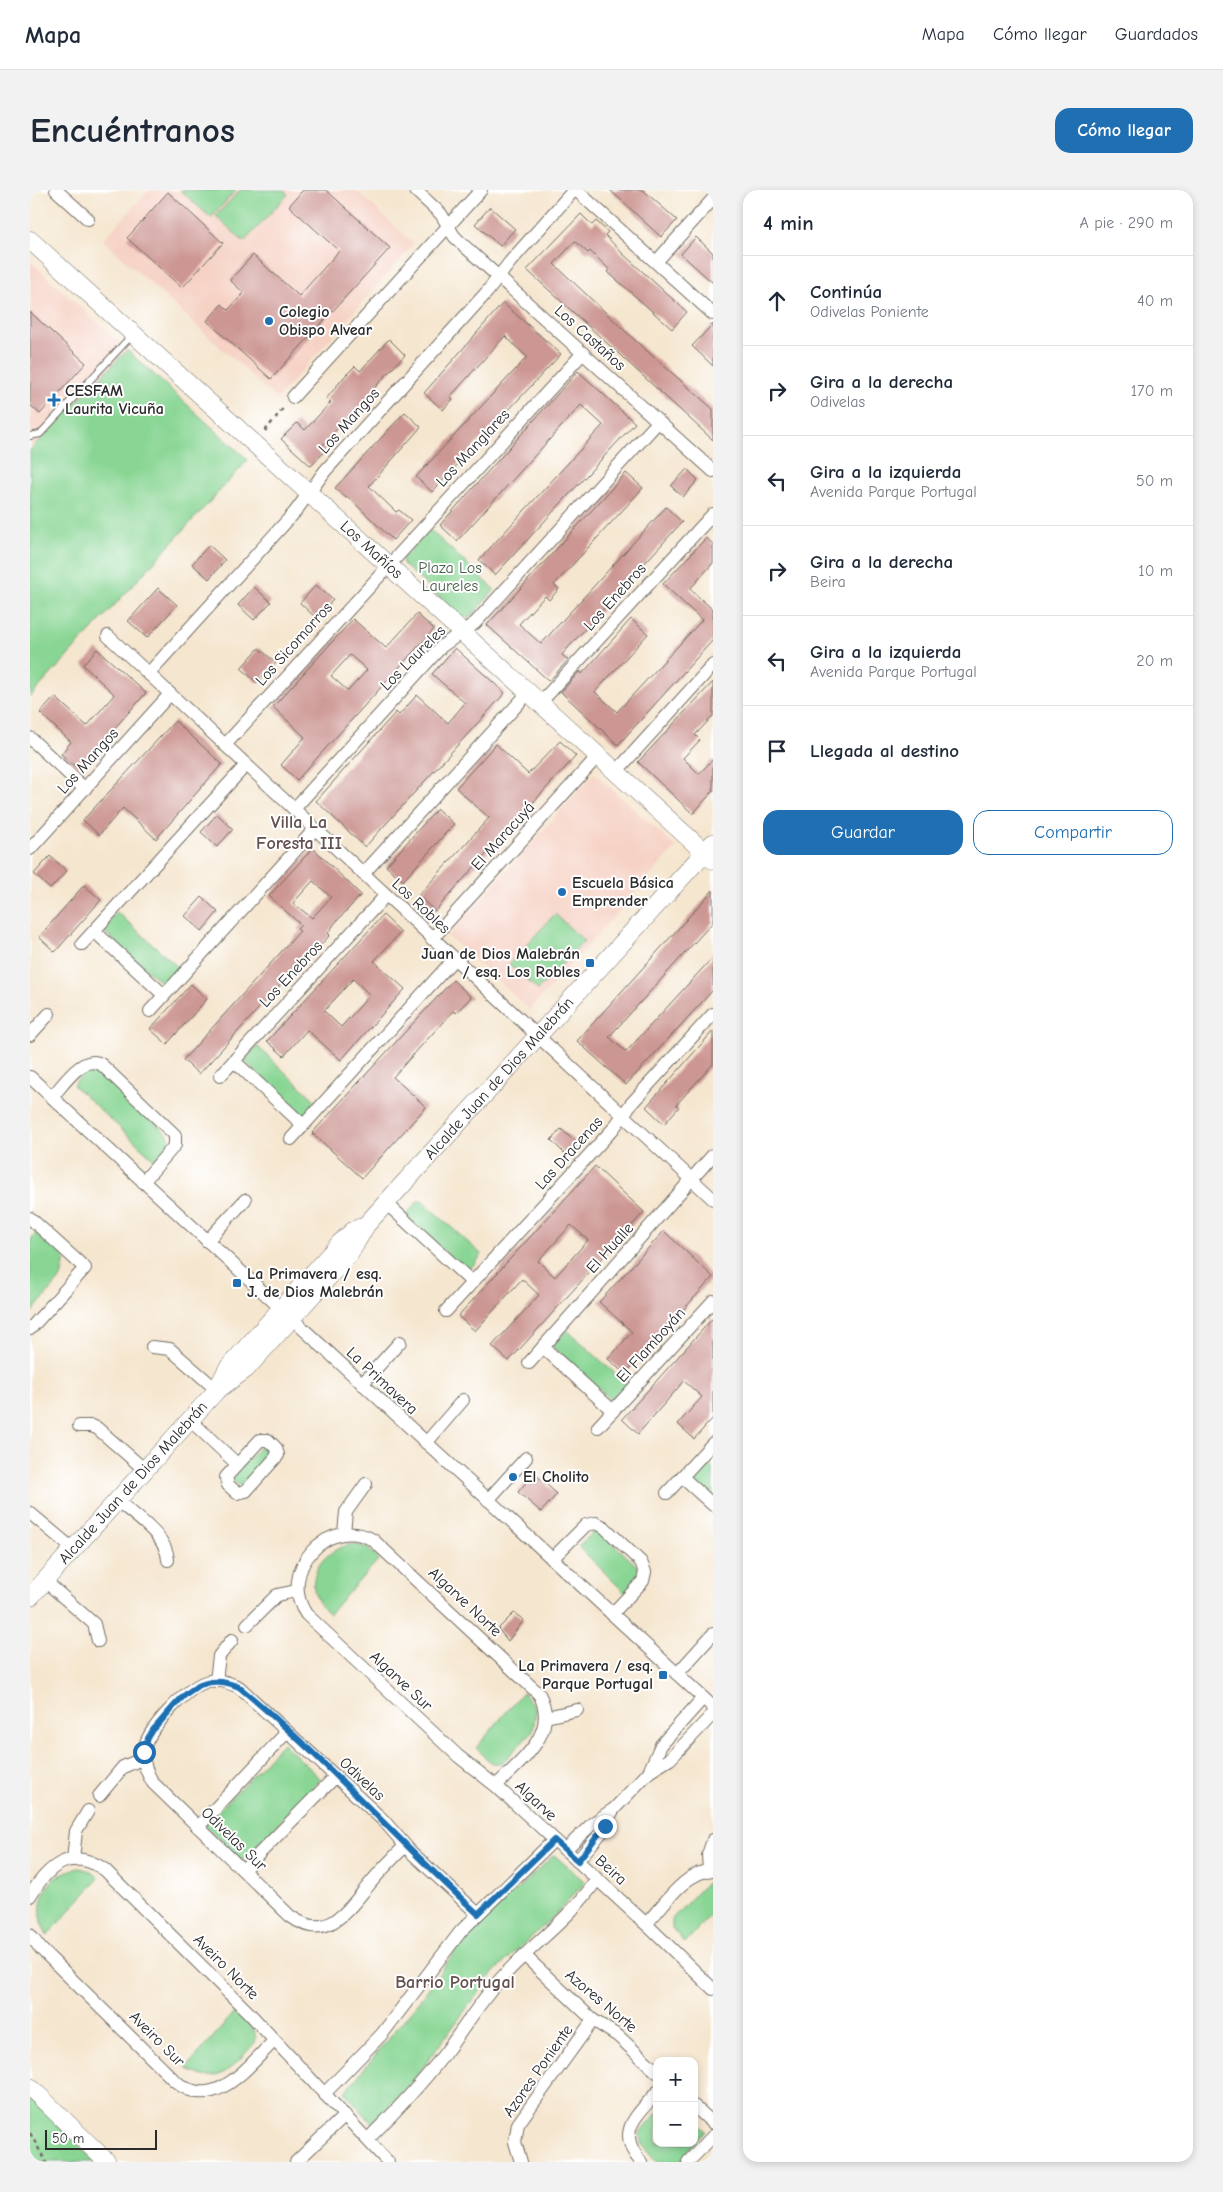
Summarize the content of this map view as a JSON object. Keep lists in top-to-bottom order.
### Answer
{
  "streets": {
    "street": [
      "Los Castaños",
      "Los Mangos",
      "Los Manglares",
      "Los Mañíos",
      "Los Enebros",
      "Los Sicomorros",
      "Los Laureles",
      "El Maracuyá",
      "Los Robles",
      "Alcalde Juan de Dios Malebrán",
      "Las Dracenas",
      "El Hualle",
      "El Flamboyán",
      "La Primavera",
      "Algarve Norte",
      "Algarve Sur",
      "Odivelas",
      "Algarve",
      "Odivelas Sur",
      "Beira",
      "Aveiro Norte",
      "Azores Norte",
      "Aveiro Sur",
      "Azores Poniente"
    ]
  },
  "crossings": [
    ["Los Castaños", "Los Mangos"],
    ["Los Castaños", "Los Manglares"],
    ["Los Castaños", "Los Laureles"],
    ["Los Mangos", "Los Mañíos"],
    ["Los Mangos", "Los Robles"],
    ["Los Manglares", "Los Mañíos"],
    ["Los Manglares", "Los Sicomorros"],
    ["Los Mañíos", "Los Enebros"],
    ["Los Mañíos", "Los Sicomorros"],
    ["Los Mañíos", "Los Laureles"],
    ["Los Mañíos", "El Maracuyá"],
    ["Los Mañíos", "Alcalde Juan de Dios Malebrán"],
    ["Los Enebros", "Los Robles"],
    ["Los Sicomorros", "Los Robles"],
    ["Los Laureles", "Los Robles"],
    ["El Maracuyá", "Los Robles"],
    ["Los Robles", "Alcalde Juan de Dios Malebrán"],
    ["Los Robles", "Las Dracenas"],
    ["Los Robles", "El Hualle"],
    ["Alcalde Juan de Dios Malebrán", "La Primavera"],
    ["Algarve Sur", "Algarve"],
    ["Odivelas", "Odivelas Sur"],
    ["Algarve", "Beira"],
    ["Aveiro Norte", "Aveiro Sur"],
    ["Azores Norte", "Azores Poniente"]
  ],
  "districts": ["Villa La Foresta III", "Barrio Portugal"],
  "parks": ["Plaza Los Laureles"],
  "places": {
    "other": ["Colegio Obispo Alvear", "Escuela Básica Emprender", "El Cholito"],
    "health": ["CESFAM Laurita Vicuña"],
    "transit": ["Juan de Dios Malebrán / esq. Los Robles", "La Primavera / esq. J. de Dios Malebrán", "La Primavera / esq. Parque Portugal"]
  },
  "scale_bar": "50 m",
  "page": {
    "header": "Mapa",
    "nav": ["Mapa", "Cómo llegar", "Guardados"],
    "buttons": [
      "Cómo llegar",
      ["Guardar", "Compartir"]
    ],
    "title": "Encuéntranos",
    "heading": ["4 min", "A pie · 290 m"],
    "list": [
      ["Continúa", "Odivelas Poniente", "40 m"],
      ["Gira a la derecha", "Odivelas", "170 m"],
      ["Gira a la izquierda", "Avenida Parque Portugal", "50 m"],
      ["Gira a la derecha", "Beira", "10 m"],
      ["Gira a la izquierda", "Avenida Parque Portugal", "20 m"],
      "Llegada al destino"
    ],
    "map_buttons": ["+", "−"],
    "scale": "50 m"
  }
}
